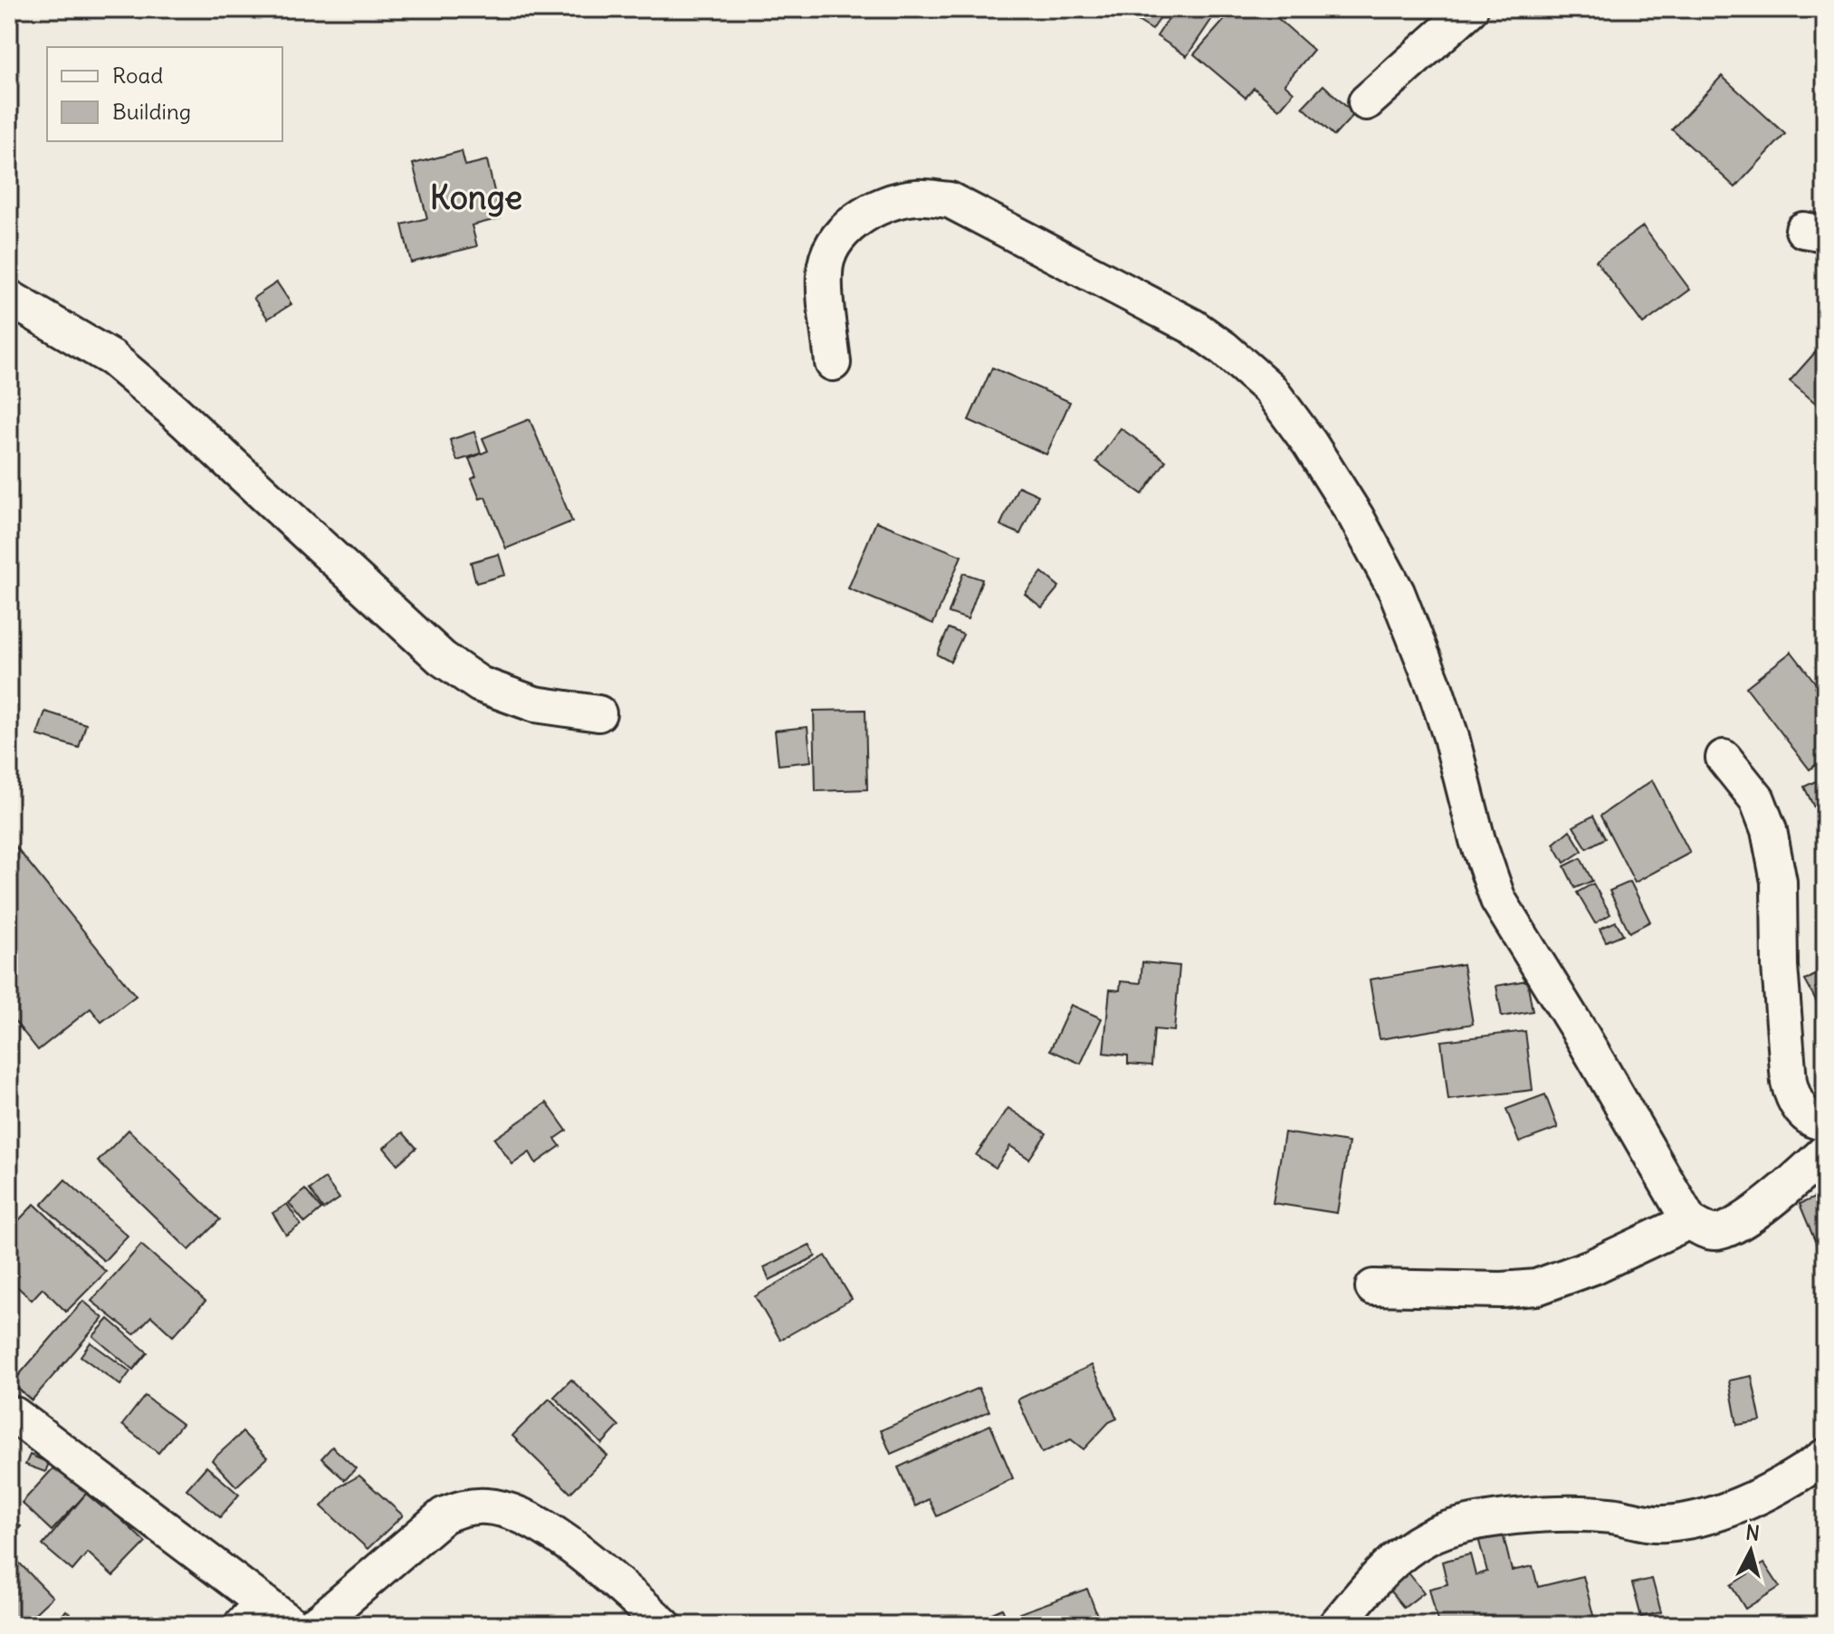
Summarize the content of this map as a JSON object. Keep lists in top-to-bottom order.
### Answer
{
  "districts": ["Konge"],
  "legend": ["Road", "Building"],
  "north": "top"
}
